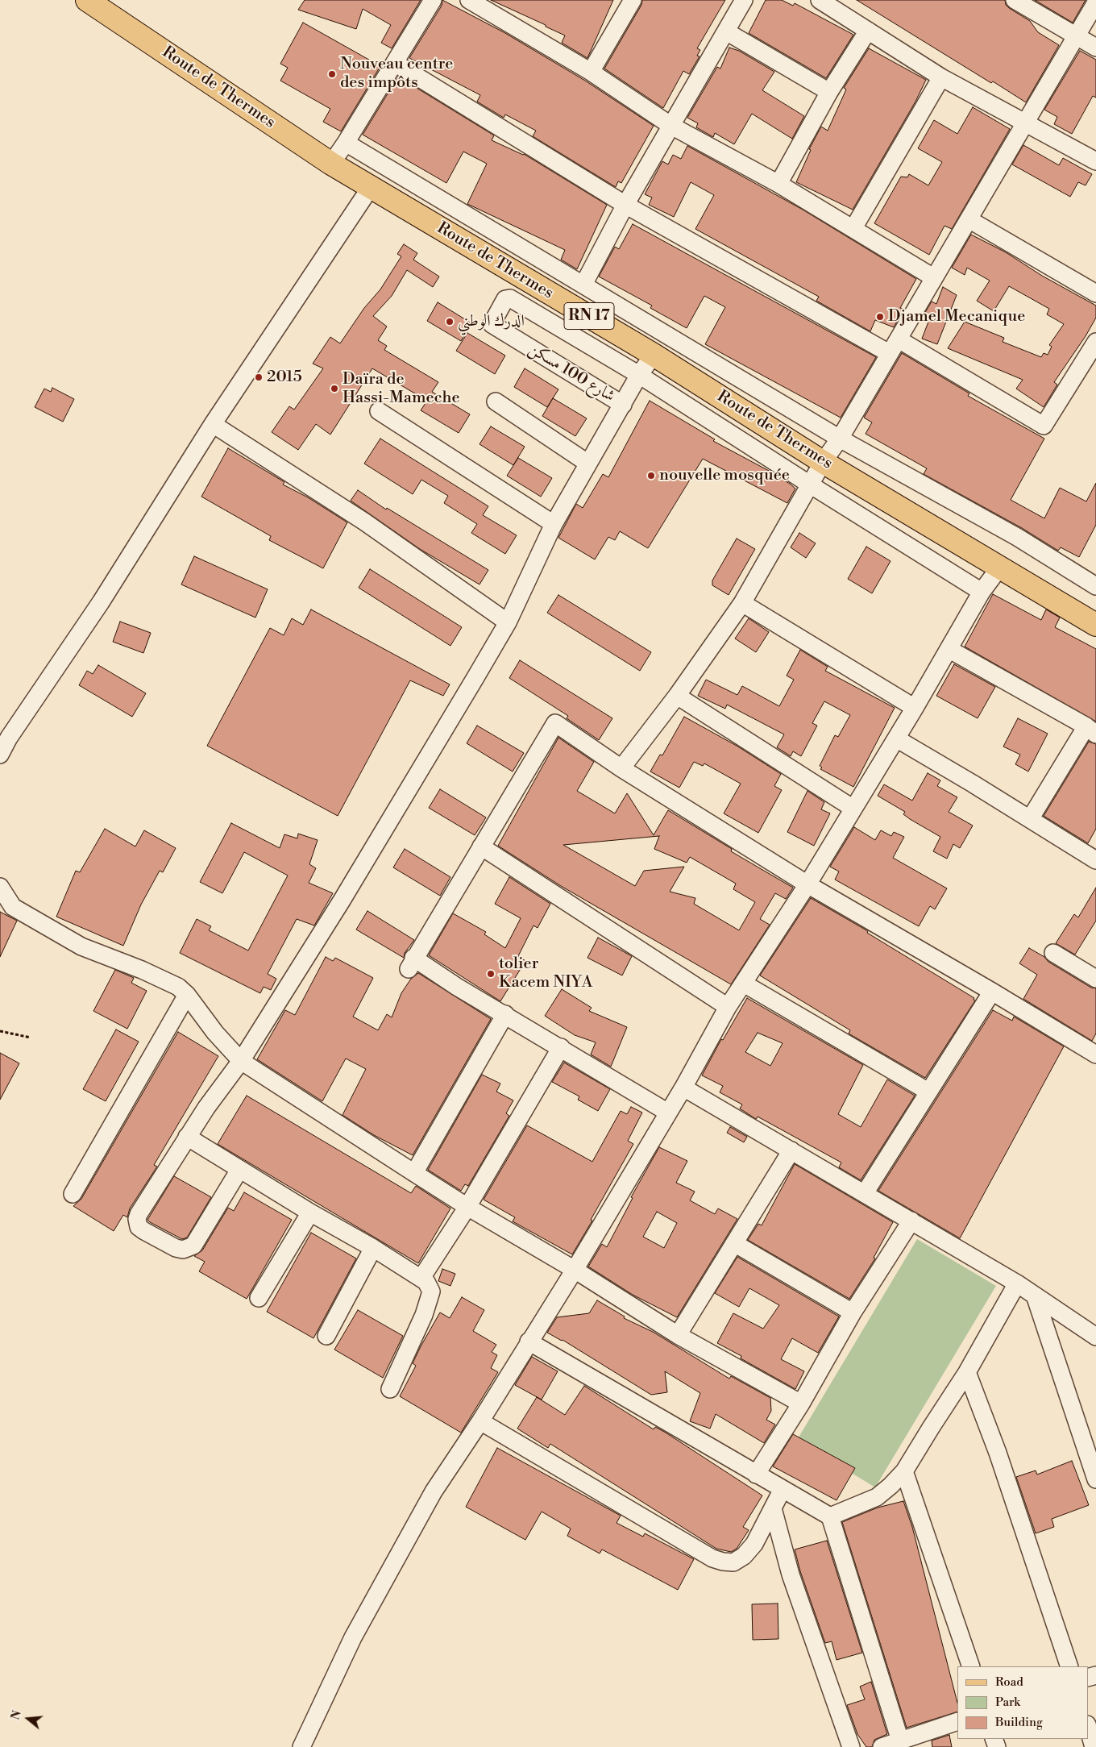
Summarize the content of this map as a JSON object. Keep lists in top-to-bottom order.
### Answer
{
  "streets": {
    "main road": ["Route de Thermes", "RN 17"],
    "street": ["شارع 100 مسكن"]
  },
  "places": [
    "Nouveau centre des impôts",
    "Djamel Mecanique",
    "الدرك الوطني",
    "2015",
    "Daïra de Hassi-Mameche",
    "nouvelle mosquée",
    "tolier Kacem NIYA"
  ],
  "legend": ["Road", "Park", "Building"],
  "north": "left"
}
